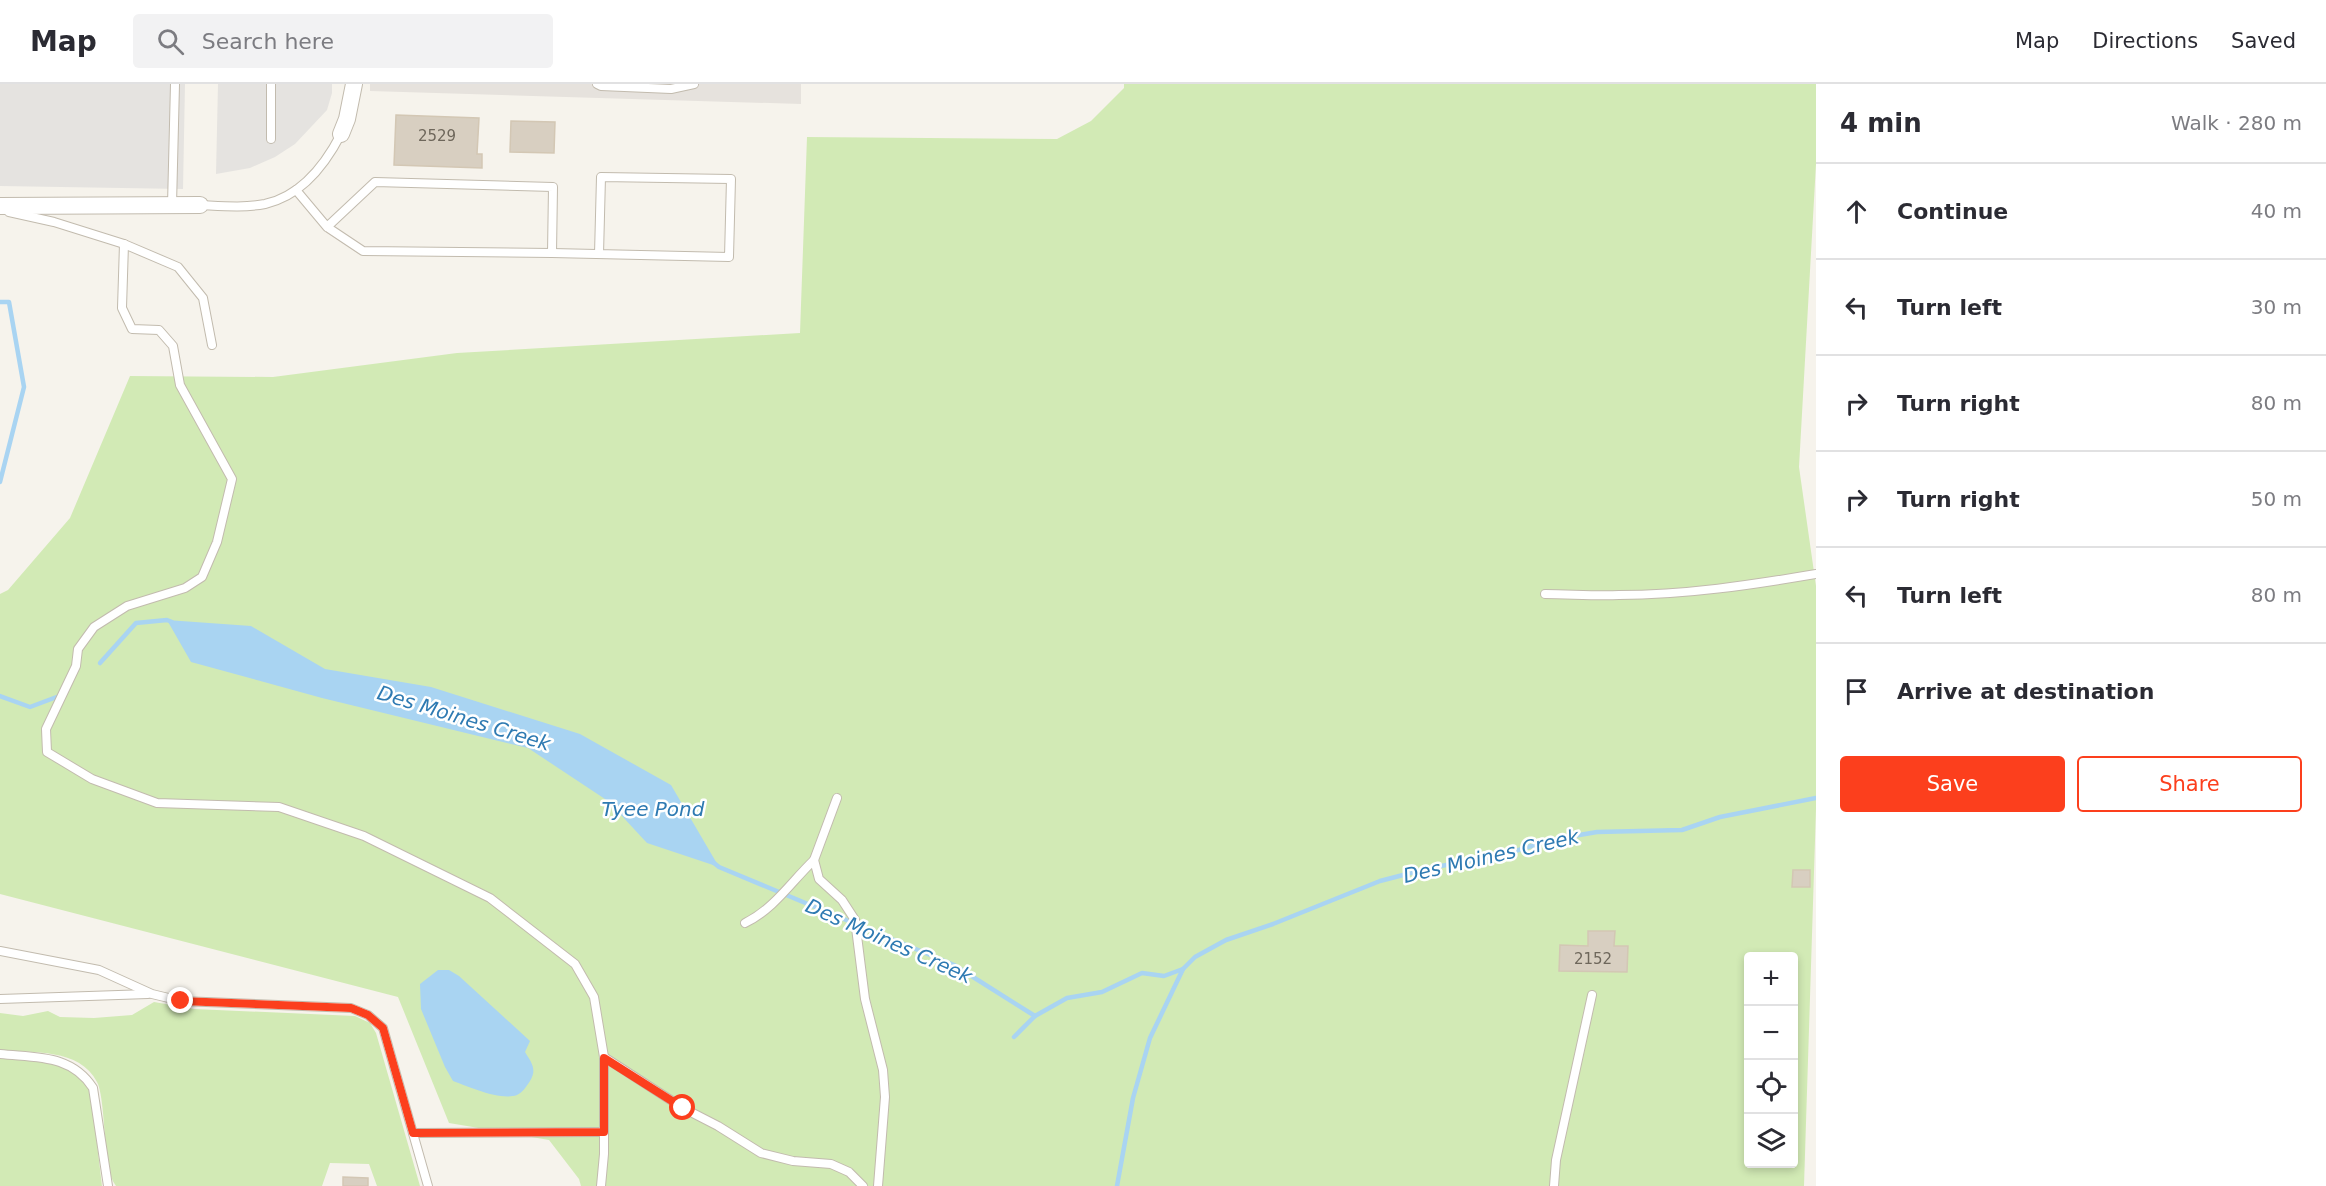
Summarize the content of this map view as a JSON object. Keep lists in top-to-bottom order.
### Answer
{
  "water": ["Des Moines Creek", "Tyee Pond"],
  "house_numbers": ["2529", "2152"],
  "page": {
    "header": "Map",
    "search": "Search here",
    "nav": ["Map", "Directions", "Saved"],
    "heading": ["4 min", "Walk · 280 m"],
    "list": [
      ["Continue", "40 m"],
      ["Turn left", "30 m"],
      ["Turn right", "80 m"],
      ["Turn right", "50 m"],
      ["Turn left", "80 m"],
      "Arrive at destination"
    ],
    "buttons": ["Save", "Share"],
    "map_buttons": ["+", "−"]
  }
}
